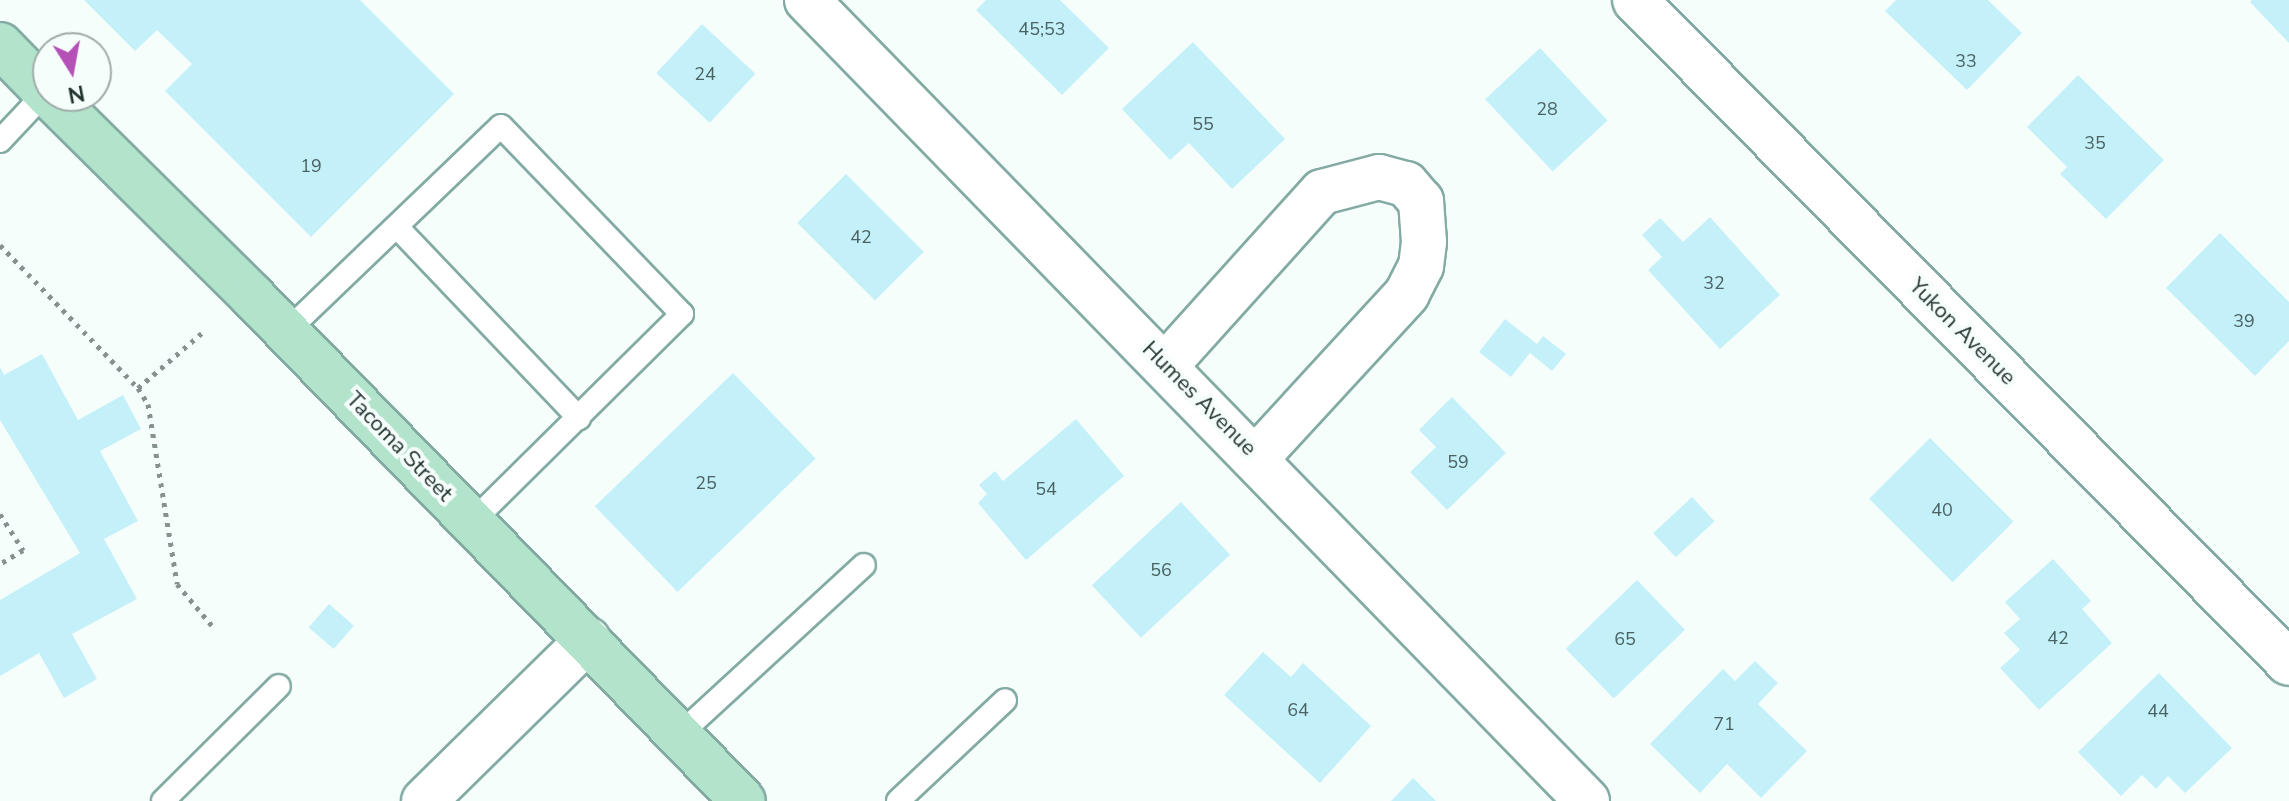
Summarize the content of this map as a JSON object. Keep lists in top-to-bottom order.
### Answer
{
  "streets": {
    "street": ["Yukon Avenue", "Humes Avenue", "Tacoma Street"]
  },
  "house_numbers": [
    "45;53",
    "33",
    "24",
    "28",
    "55",
    "35",
    "19",
    "42",
    "32",
    "39",
    "59",
    "25",
    "54",
    "40",
    "56",
    "42",
    "65",
    "64",
    "44",
    "71"
  ],
  "north": "bottom"
}
